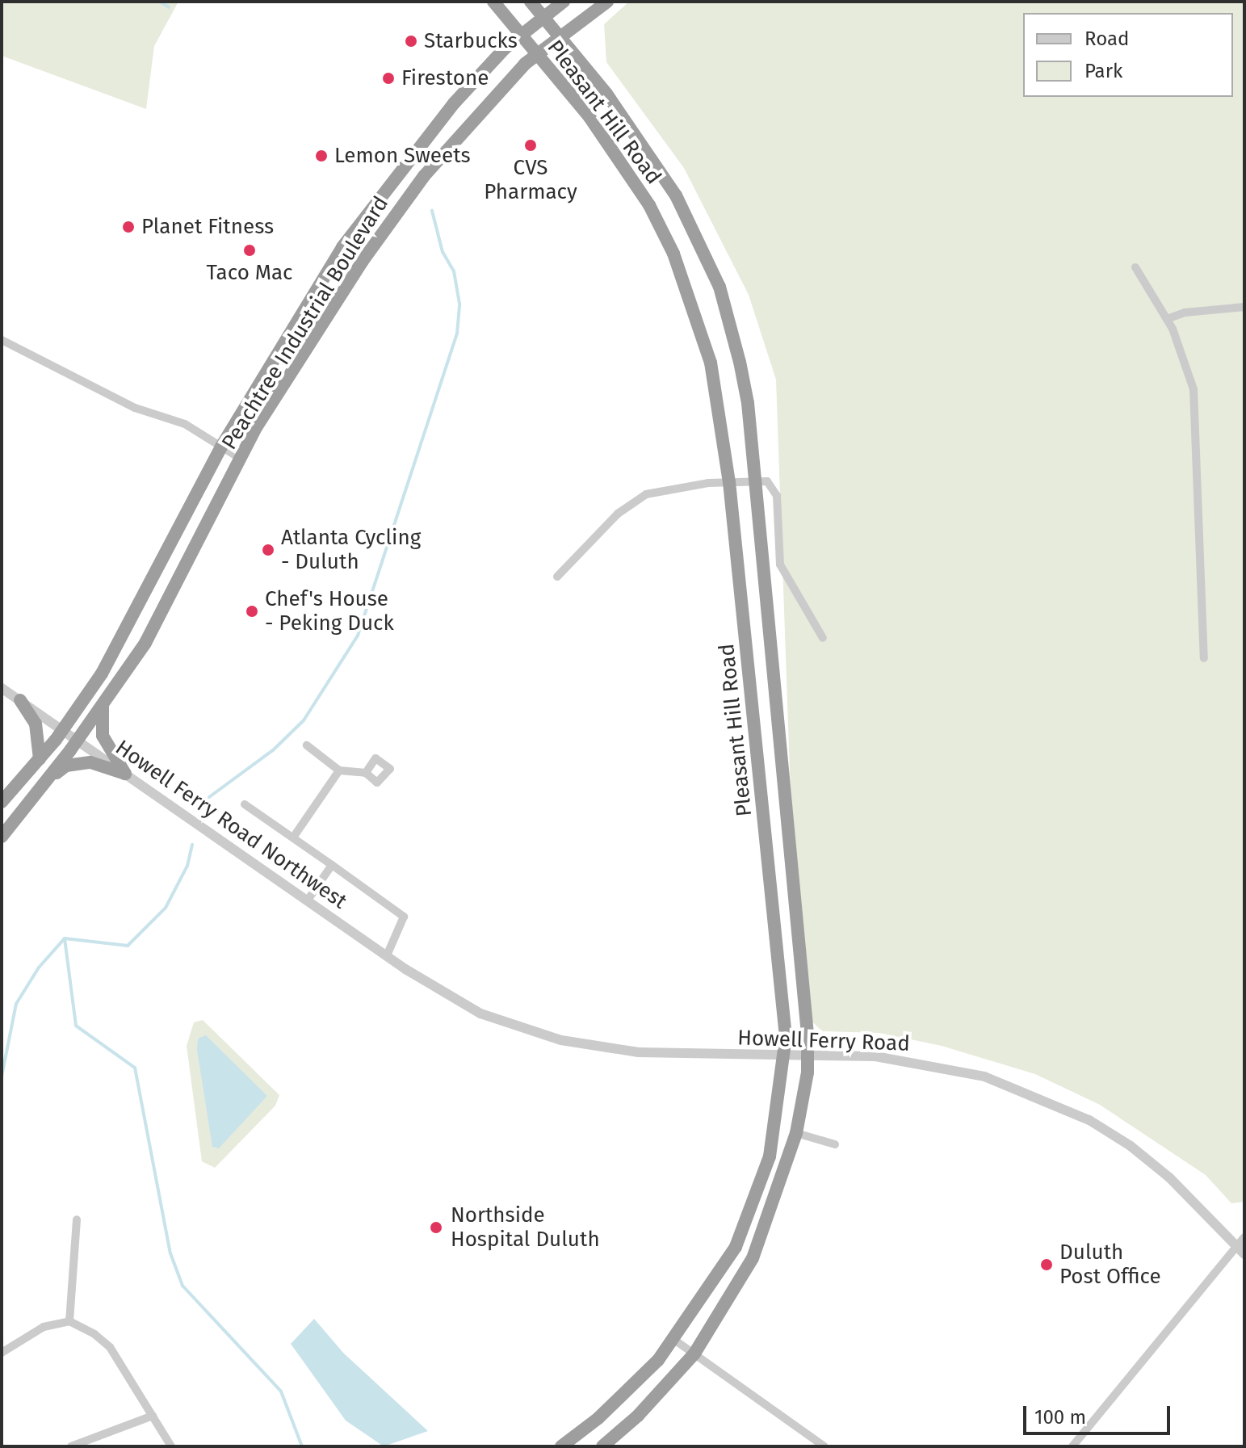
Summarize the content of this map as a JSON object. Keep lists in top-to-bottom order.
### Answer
{
  "streets": {
    "highway": ["Pleasant Hill Road", "Peachtree Industrial Boulevard"],
    "street": ["Howell Ferry Road Northwest", "Howell Ferry Road"]
  },
  "crossings": [
    ["Pleasant Hill Road", "Peachtree Industrial Boulevard"],
    ["Pleasant Hill Road", "Howell Ferry Road"],
    ["Peachtree Industrial Boulevard", "Howell Ferry Road Northwest"],
    ["Howell Ferry Road Northwest", "Howell Ferry Road"]
  ],
  "places": [
    "Starbucks",
    "Firestone",
    "CVS Pharmacy",
    "Lemon Sweets",
    "Planet Fitness",
    "Taco Mac",
    "Atlanta Cycling - Duluth",
    "Chef's House - Peking Duck",
    "Northside Hospital Duluth",
    "Duluth Post Office"
  ],
  "legend": ["Road", "Park"],
  "scale_bar": "100 m"
}
